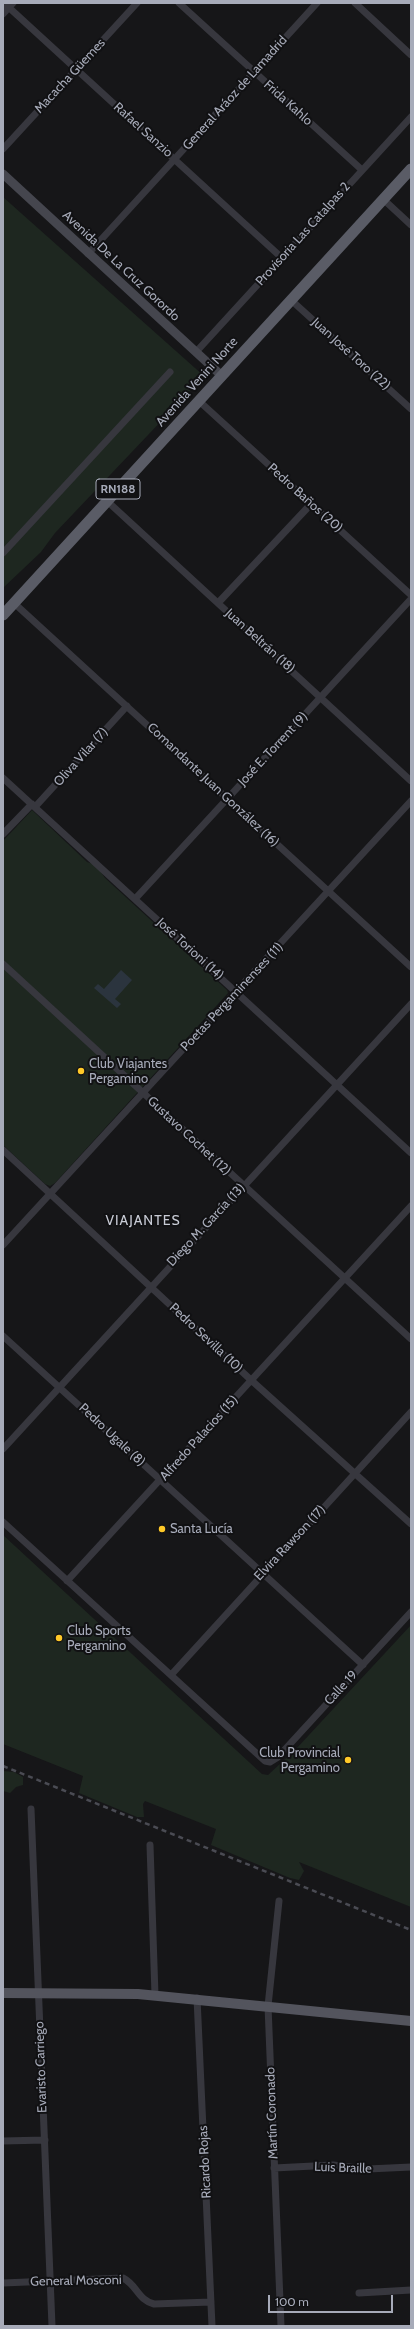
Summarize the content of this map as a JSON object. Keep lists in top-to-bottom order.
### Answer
{
  "streets": {
    "highway": ["Avenida Venini Norte", "RN188"],
    "main road": ["Avenida De La Cruz Gorordo"],
    "street": [
      "Macacha Güemes",
      "General Aráoz de Lamadrid",
      "Frida Kahlo",
      "Rafael Sanzio",
      "Provisoria Las Catalpas 2",
      "Juan José Toro (22)",
      "Pedro Baños (20)",
      "Juan Beltrán (18)",
      "José E. Torrent (9)",
      "Oliva Vilar (7)",
      "Comandante Juan González (16)",
      "José Torioni (14)",
      "Poetas Pergaminenses (11)",
      "Gustavo Cochet (12)",
      "Diego M. García (13)",
      "Pedro Sevilla (10)",
      "Pedro Ugale (8)",
      "Alfredo Palacios (15)",
      "Elvira Rawson (17)",
      "Calle 19",
      "Evaristo Carriego",
      "Martín Coronado",
      "Ricardo Rojas",
      "Luis Braille",
      "General Mosconi"
    ]
  },
  "crossings": [
    ["Macacha Güemes", "Rafael Sanzio"],
    ["General Aráoz de Lamadrid", "Frida Kahlo"],
    ["General Aráoz de Lamadrid", "Rafael Sanzio"],
    ["General Aráoz de Lamadrid", "Avenida De La Cruz Gorordo"],
    ["Frida Kahlo", "Provisoria Las Catalpas 2"],
    ["Rafael Sanzio", "Provisoria Las Catalpas 2"],
    ["Provisoria Las Catalpas 2", "Avenida De La Cruz Gorordo"],
    ["Avenida De La Cruz Gorordo", "Avenida Venini Norte"],
    ["Juan José Toro (22)", "Avenida Venini Norte"],
    ["Avenida Venini Norte", "Pedro Baños (20)"],
    ["Avenida Venini Norte", "Juan Beltrán (18)"],
    ["Avenida Venini Norte", "Comandante Juan González (16)"],
    ["Juan Beltrán (18)", "José E. Torrent (9)"],
    ["José E. Torrent (9)", "Comandante Juan González (16)"],
    ["José E. Torrent (9)", "José Torioni (14)"],
    ["Oliva Vilar (7)", "Comandante Juan González (16)"],
    ["Oliva Vilar (7)", "José Torioni (14)"],
    ["Comandante Juan González (16)", "Poetas Pergaminenses (11)"],
    ["José Torioni (14)", "Poetas Pergaminenses (11)"],
    ["José Torioni (14)", "Diego M. García (13)"],
    ["Poetas Pergaminenses (11)", "Gustavo Cochet (12)"],
    ["Poetas Pergaminenses (11)", "Pedro Sevilla (10)"],
    ["Gustavo Cochet (12)", "Diego M. García (13)"],
    ["Gustavo Cochet (12)", "Alfredo Palacios (15)"],
    ["Diego M. García (13)", "Pedro Sevilla (10)"],
    ["Diego M. García (13)", "Pedro Ugale (8)"],
    ["Pedro Sevilla (10)", "Alfredo Palacios (15)"],
    ["Pedro Sevilla (10)", "Elvira Rawson (17)"],
    ["Pedro Ugale (8)", "Alfredo Palacios (15)"],
    ["Pedro Ugale (8)", "Elvira Rawson (17)"],
    ["Pedro Ugale (8)", "Calle 19"],
    ["Elvira Rawson (17)", "Calle 19"],
    ["Evaristo Carriego", "General Mosconi"],
    ["Martín Coronado", "Luis Braille"],
    ["Ricardo Rojas", "General Mosconi"]
  ],
  "districts": ["VIAJANTES"],
  "places": [
    "Club Viajantes Pergamino",
    "Santa Lucía",
    "Club Sports Pergamino",
    "Club Provincial Pergamino"
  ],
  "scale_bar": "100 m"
}
